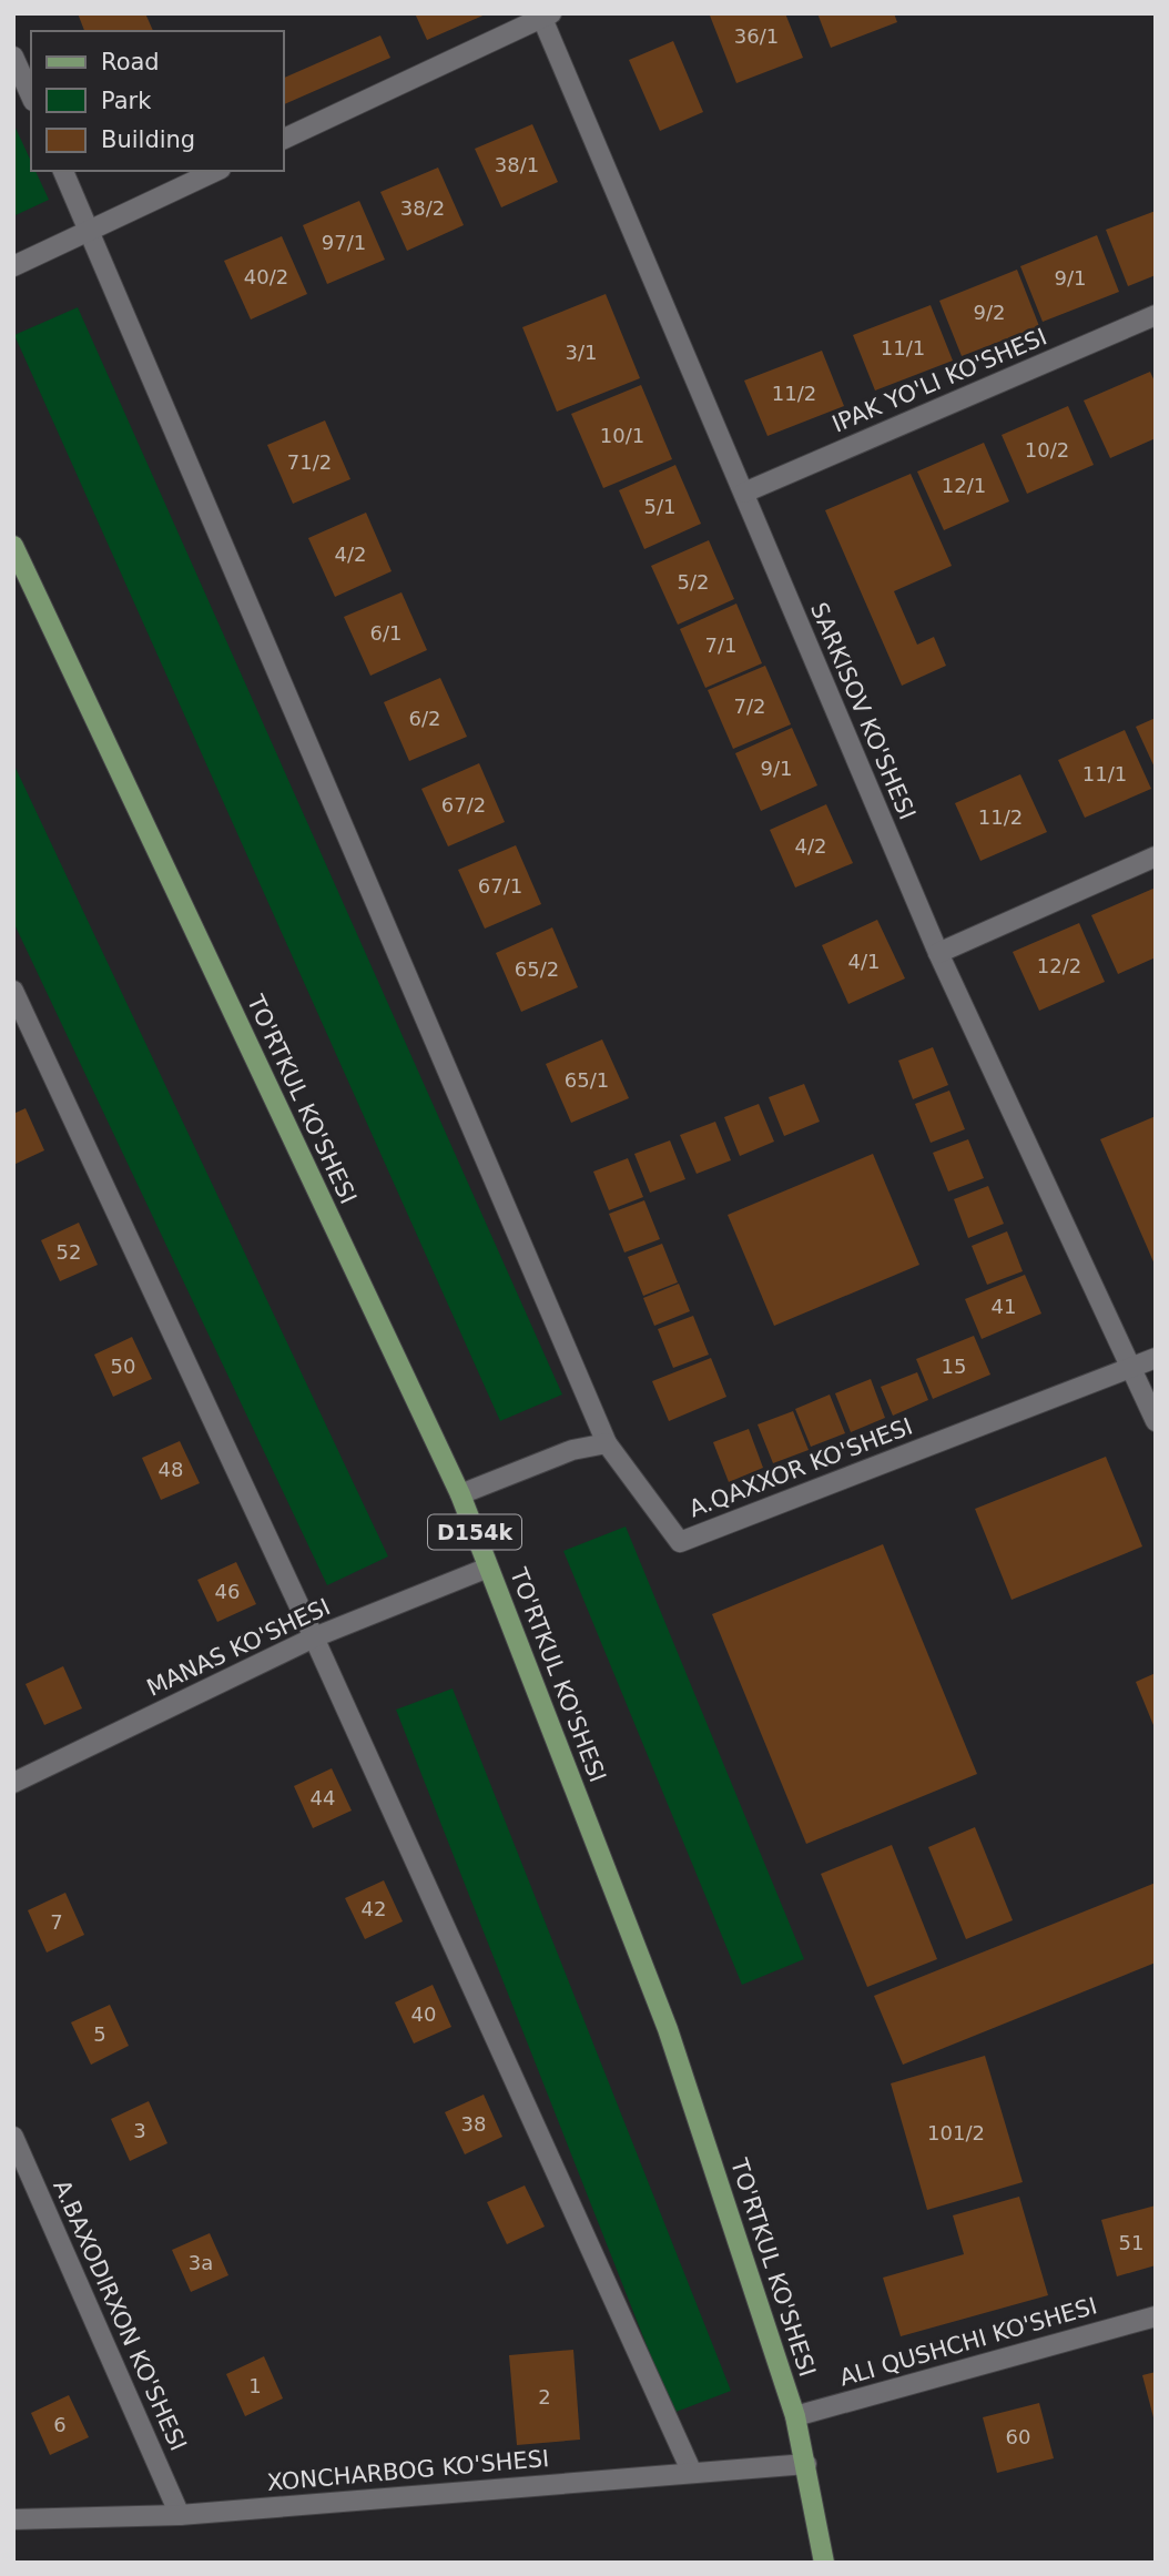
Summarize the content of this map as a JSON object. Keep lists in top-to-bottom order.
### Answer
{
  "streets": {
    "main road": ["TO'RTKUL KO'SHESI", "D154k"],
    "street": [
      "IPAK YO'LI KO'SHESI",
      "SARKISOV KO'SHESI",
      "A.QAXXOR KO'SHESI",
      "MANAS KO'SHESI",
      "A.BAXODIRXON KO'SHESI",
      "ALI QUSHCHI KO'SHESI",
      "XONCHARBOG KO'SHESI"
    ]
  },
  "crossings": [
    ["IPAK YO'LI KO'SHESI", "SARKISOV KO'SHESI"],
    ["SARKISOV KO'SHESI", "A.QAXXOR KO'SHESI"],
    ["TO'RTKUL KO'SHESI", "MANAS KO'SHESI"],
    ["TO'RTKUL KO'SHESI", "ALI QUSHCHI KO'SHESI"],
    ["TO'RTKUL KO'SHESI", "XONCHARBOG KO'SHESI"],
    ["A.BAXODIRXON KO'SHESI", "XONCHARBOG KO'SHESI"]
  ],
  "house_numbers": [
    "36/1",
    "38/1",
    "38/2",
    "97/1",
    "40/2",
    "9/1",
    "9/2",
    "11/1",
    "3/1",
    "11/2",
    "10/1",
    "10/2",
    "71/2",
    "12/1",
    "5/1",
    "4/2",
    "5/2",
    "6/1",
    "7/1",
    "7/2",
    "6/2",
    "9/1",
    "11/1",
    "67/2",
    "11/2",
    "4/2",
    "67/1",
    "4/1",
    "12/2",
    "65/2",
    "65/1",
    "52",
    "41",
    "50",
    "15",
    "48",
    "46",
    "44",
    "42",
    "7",
    "40",
    "5",
    "38",
    "3",
    "101/2",
    "51",
    "3a",
    "1",
    "2",
    "6",
    "60"
  ],
  "legend": ["Road", "Park", "Building"]
}
